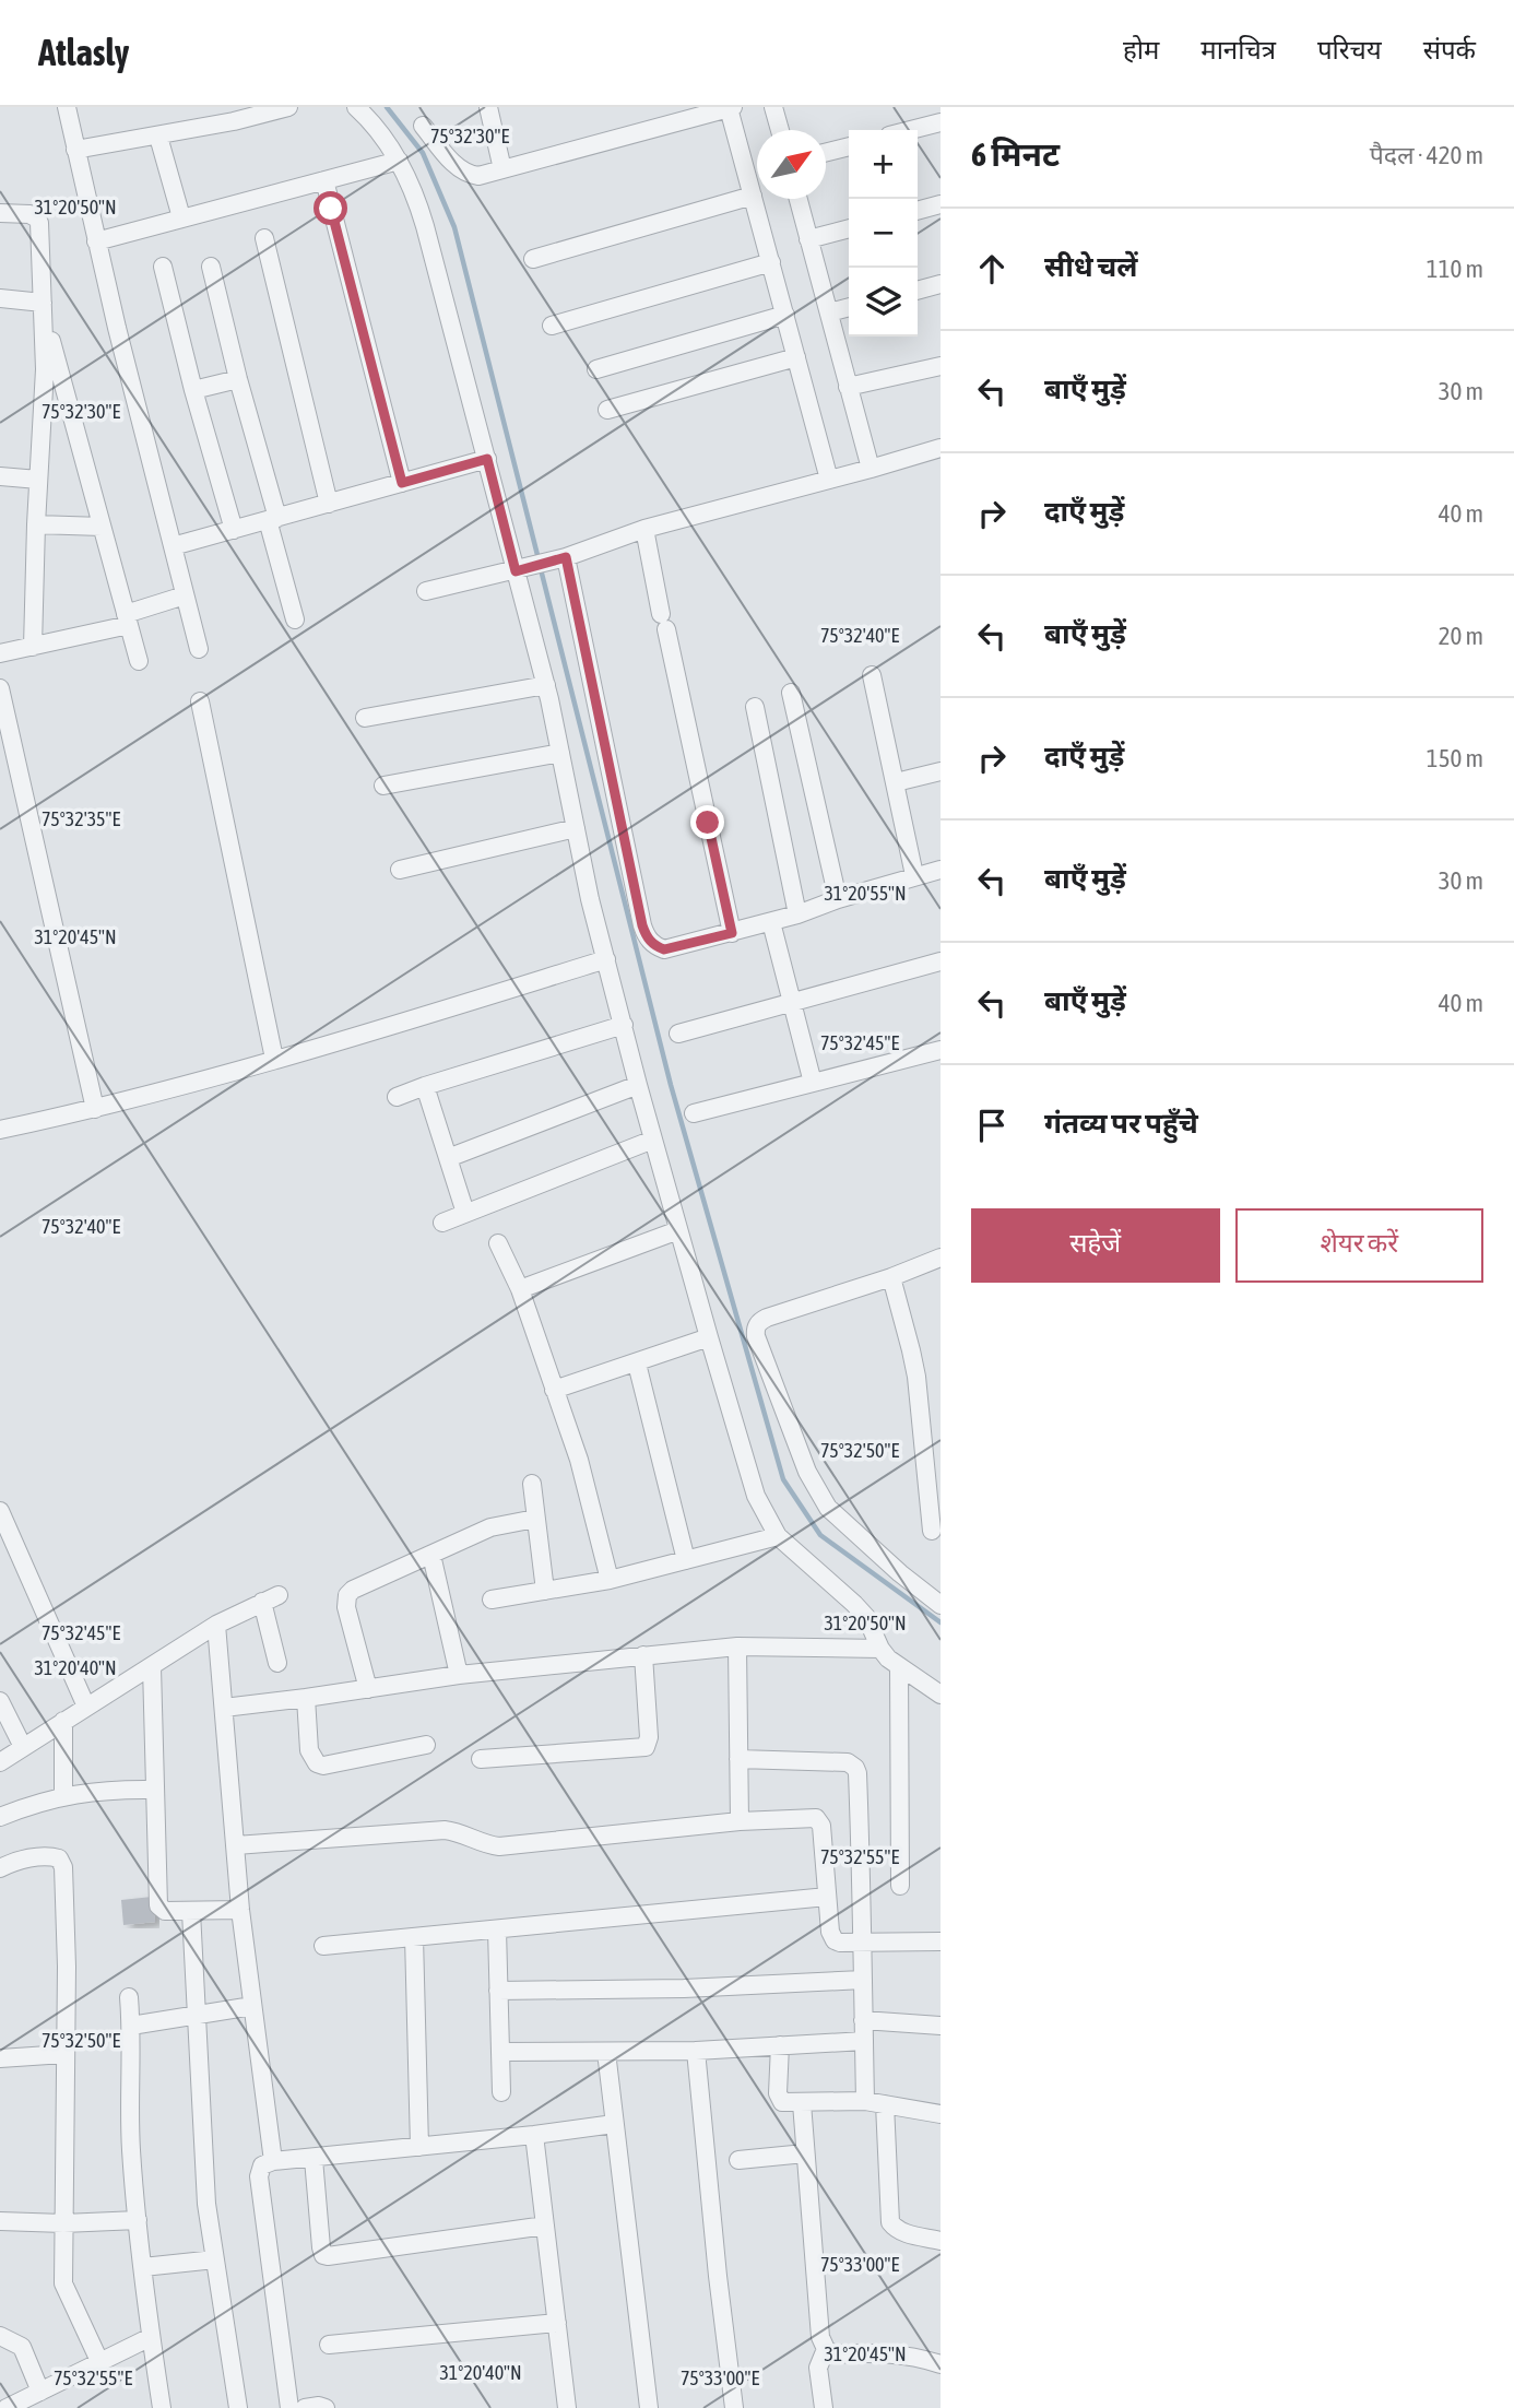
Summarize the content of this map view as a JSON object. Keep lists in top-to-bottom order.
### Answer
{
  "north": "top right",
  "page": {
    "header": "Atlasly",
    "nav": [
      "होम",
      "मानचित्र",
      "परिचय",
      "संपर्क"
    ],
    "heading": ["6 मिनट", "पैदल · 420 m"],
    "map_buttons": ["+", "−"],
    "list": [
      ["सीधे चलें", "110 m"],
      ["बाएँ मुड़ें", "30 m"],
      ["दाएँ मुड़ें", "40 m"],
      ["बाएँ मुड़ें", "20 m"],
      ["दाएँ मुड़ें", "150 m"],
      ["बाएँ मुड़ें", "30 m"],
      ["बाएँ मुड़ें", "40 m"],
      "गंतव्य पर पहुँचे"
    ],
    "buttons": ["सहेजें", "शेयर करें"]
  },
  "coordinates": [
    "75°32'30\"E",
    "31°20'50\"N",
    "75°32'40\"E",
    "75°32'35\"E",
    "31°20'55\"N",
    "31°20'45\"N",
    "75°32'45\"E",
    "75°32'50\"E",
    "31°20'40\"N",
    "75°32'55\"E",
    "75°33'00\"E"
  ]
}
